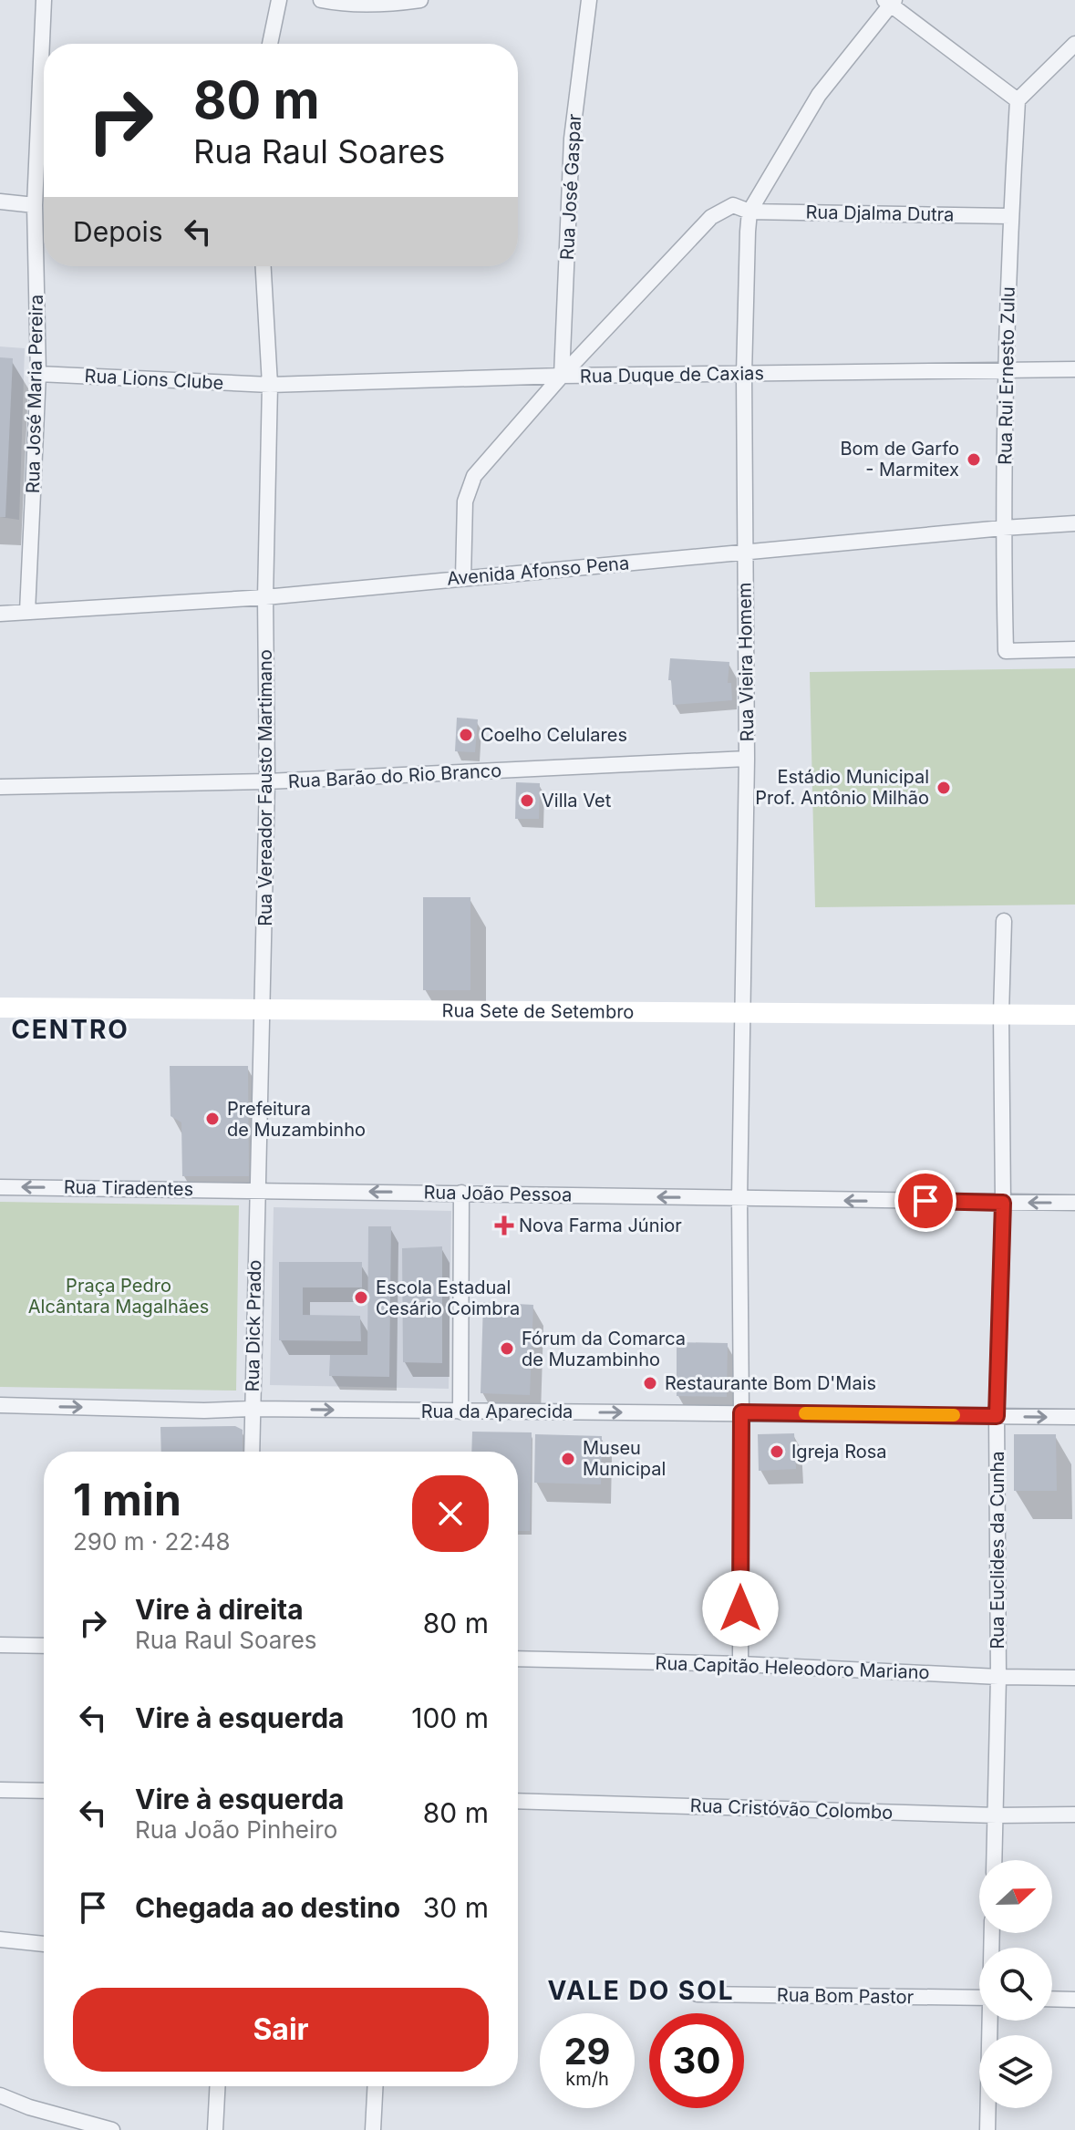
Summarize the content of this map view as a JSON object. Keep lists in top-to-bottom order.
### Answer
{
  "streets": {
    "main road": ["Rua Sete de Setembro"],
    "street": [
      "Rua José Gaspar",
      "Rua Djalma Dutra",
      "Rua Duque de Caxias",
      "Rua Rui Ernesto Zulu",
      "Rua Lions Clube",
      "Rua José Maria Pereira",
      "Avenida Afonso Pena",
      "Rua Vieira Homem",
      "Rua Barão do Rio Branco",
      "Rua Vereador Fausto Martimano",
      "Rua Tiradentes",
      "Rua João Pessoa",
      "Rua Dick Prado",
      "Rua da Aparecida",
      "Rua Euclides da Cunha",
      "Rua Capitão Heleodoro Mariano",
      "Rua Cristóvão Colombo",
      "Rua Bom Pastor"
    ]
  },
  "crossings": [
    ["Rua José Gaspar", "Rua Djalma Dutra"],
    ["Rua José Gaspar", "Rua Duque de Caxias"],
    ["Rua Djalma Dutra", "Rua Duque de Caxias"],
    ["Rua Djalma Dutra", "Rua Rui Ernesto Zulu"],
    ["Rua Djalma Dutra", "Avenida Afonso Pena"],
    ["Rua Djalma Dutra", "Rua Vieira Homem"],
    ["Rua Duque de Caxias", "Rua Rui Ernesto Zulu"],
    ["Rua Duque de Caxias", "Rua Lions Clube"],
    ["Rua Duque de Caxias", "Rua Vieira Homem"],
    ["Rua Duque de Caxias", "Rua Vereador Fausto Martimano"],
    ["Rua Rui Ernesto Zulu", "Avenida Afonso Pena"],
    ["Rua Lions Clube", "Rua José Maria Pereira"],
    ["Rua Lions Clube", "Rua Vereador Fausto Martimano"],
    ["Rua José Maria Pereira", "Avenida Afonso Pena"],
    ["Avenida Afonso Pena", "Rua Vieira Homem"],
    ["Avenida Afonso Pena", "Rua Vereador Fausto Martimano"],
    ["Rua Vieira Homem", "Rua Barão do Rio Branco"],
    ["Rua Vieira Homem", "Rua Sete de Setembro"],
    ["Rua Vieira Homem", "Rua João Pessoa"],
    ["Rua Vieira Homem", "Rua da Aparecida"],
    ["Rua Vieira Homem", "Rua Capitão Heleodoro Mariano"],
    ["Rua Barão do Rio Branco", "Rua Vereador Fausto Martimano"],
    ["Rua Vereador Fausto Martimano", "Rua Sete de Setembro"],
    ["Rua Vereador Fausto Martimano", "Rua Tiradentes"],
    ["Rua Vereador Fausto Martimano", "Rua João Pessoa"],
    ["Rua Vereador Fausto Martimano", "Rua Dick Prado"],
    ["Rua Sete de Setembro", "Rua Euclides da Cunha"],
    ["Rua Tiradentes", "Rua João Pessoa"],
    ["Rua Tiradentes", "Rua Dick Prado"],
    ["Rua João Pessoa", "Rua Dick Prado"],
    ["Rua João Pessoa", "Rua Euclides da Cunha"],
    ["Rua Dick Prado", "Rua da Aparecida"],
    ["Rua da Aparecida", "Rua Euclides da Cunha"],
    ["Rua Euclides da Cunha", "Rua Capitão Heleodoro Mariano"],
    ["Rua Euclides da Cunha", "Rua Cristóvão Colombo"]
  ],
  "one_way": ["Rua Tiradentes", "Rua João Pessoa", "Rua da Aparecida"],
  "districts": ["CENTRO", "VALE DO SOL"],
  "parks": ["Praça Pedro Alcântara Magalhães"],
  "places": {
    "other": [
      "Bom de Garfo - Marmitex",
      "Coelho Celulares",
      "Estádio Municipal Prof. Antônio Milhão",
      "Villa Vet",
      "Prefeitura de Muzambinho",
      "Escola Estadual Cesário Coimbra",
      "Fórum da Comarca de Muzambinho",
      "Restaurante Bom D'Mais",
      "Igreja Rosa",
      "Museu Municipal"
    ],
    "health": ["Nova Farma Júnior"]
  },
  "north": "right",
  "page": {
    "turn": ["80 m", "Rua Raul Soares"],
    "then": "Depois",
    "heading": ["1 min", "290 m · 22:48"],
    "list": [
      {
        "name": "Vire à direita",
        "note": "Rua Raul Soares",
        "value": "80 m"
      },
      {
        "name": "Vire à esquerda",
        "value": "100 m"
      },
      {
        "name": "Vire à esquerda",
        "note": "Rua João Pinheiro",
        "value": "80 m"
      },
      {
        "name": "Chegada ao destino",
        "value": "30 m"
      }
    ],
    "buttons": "Sair",
    "speed": "29 km/h",
    "limit": "30"
  }
}
